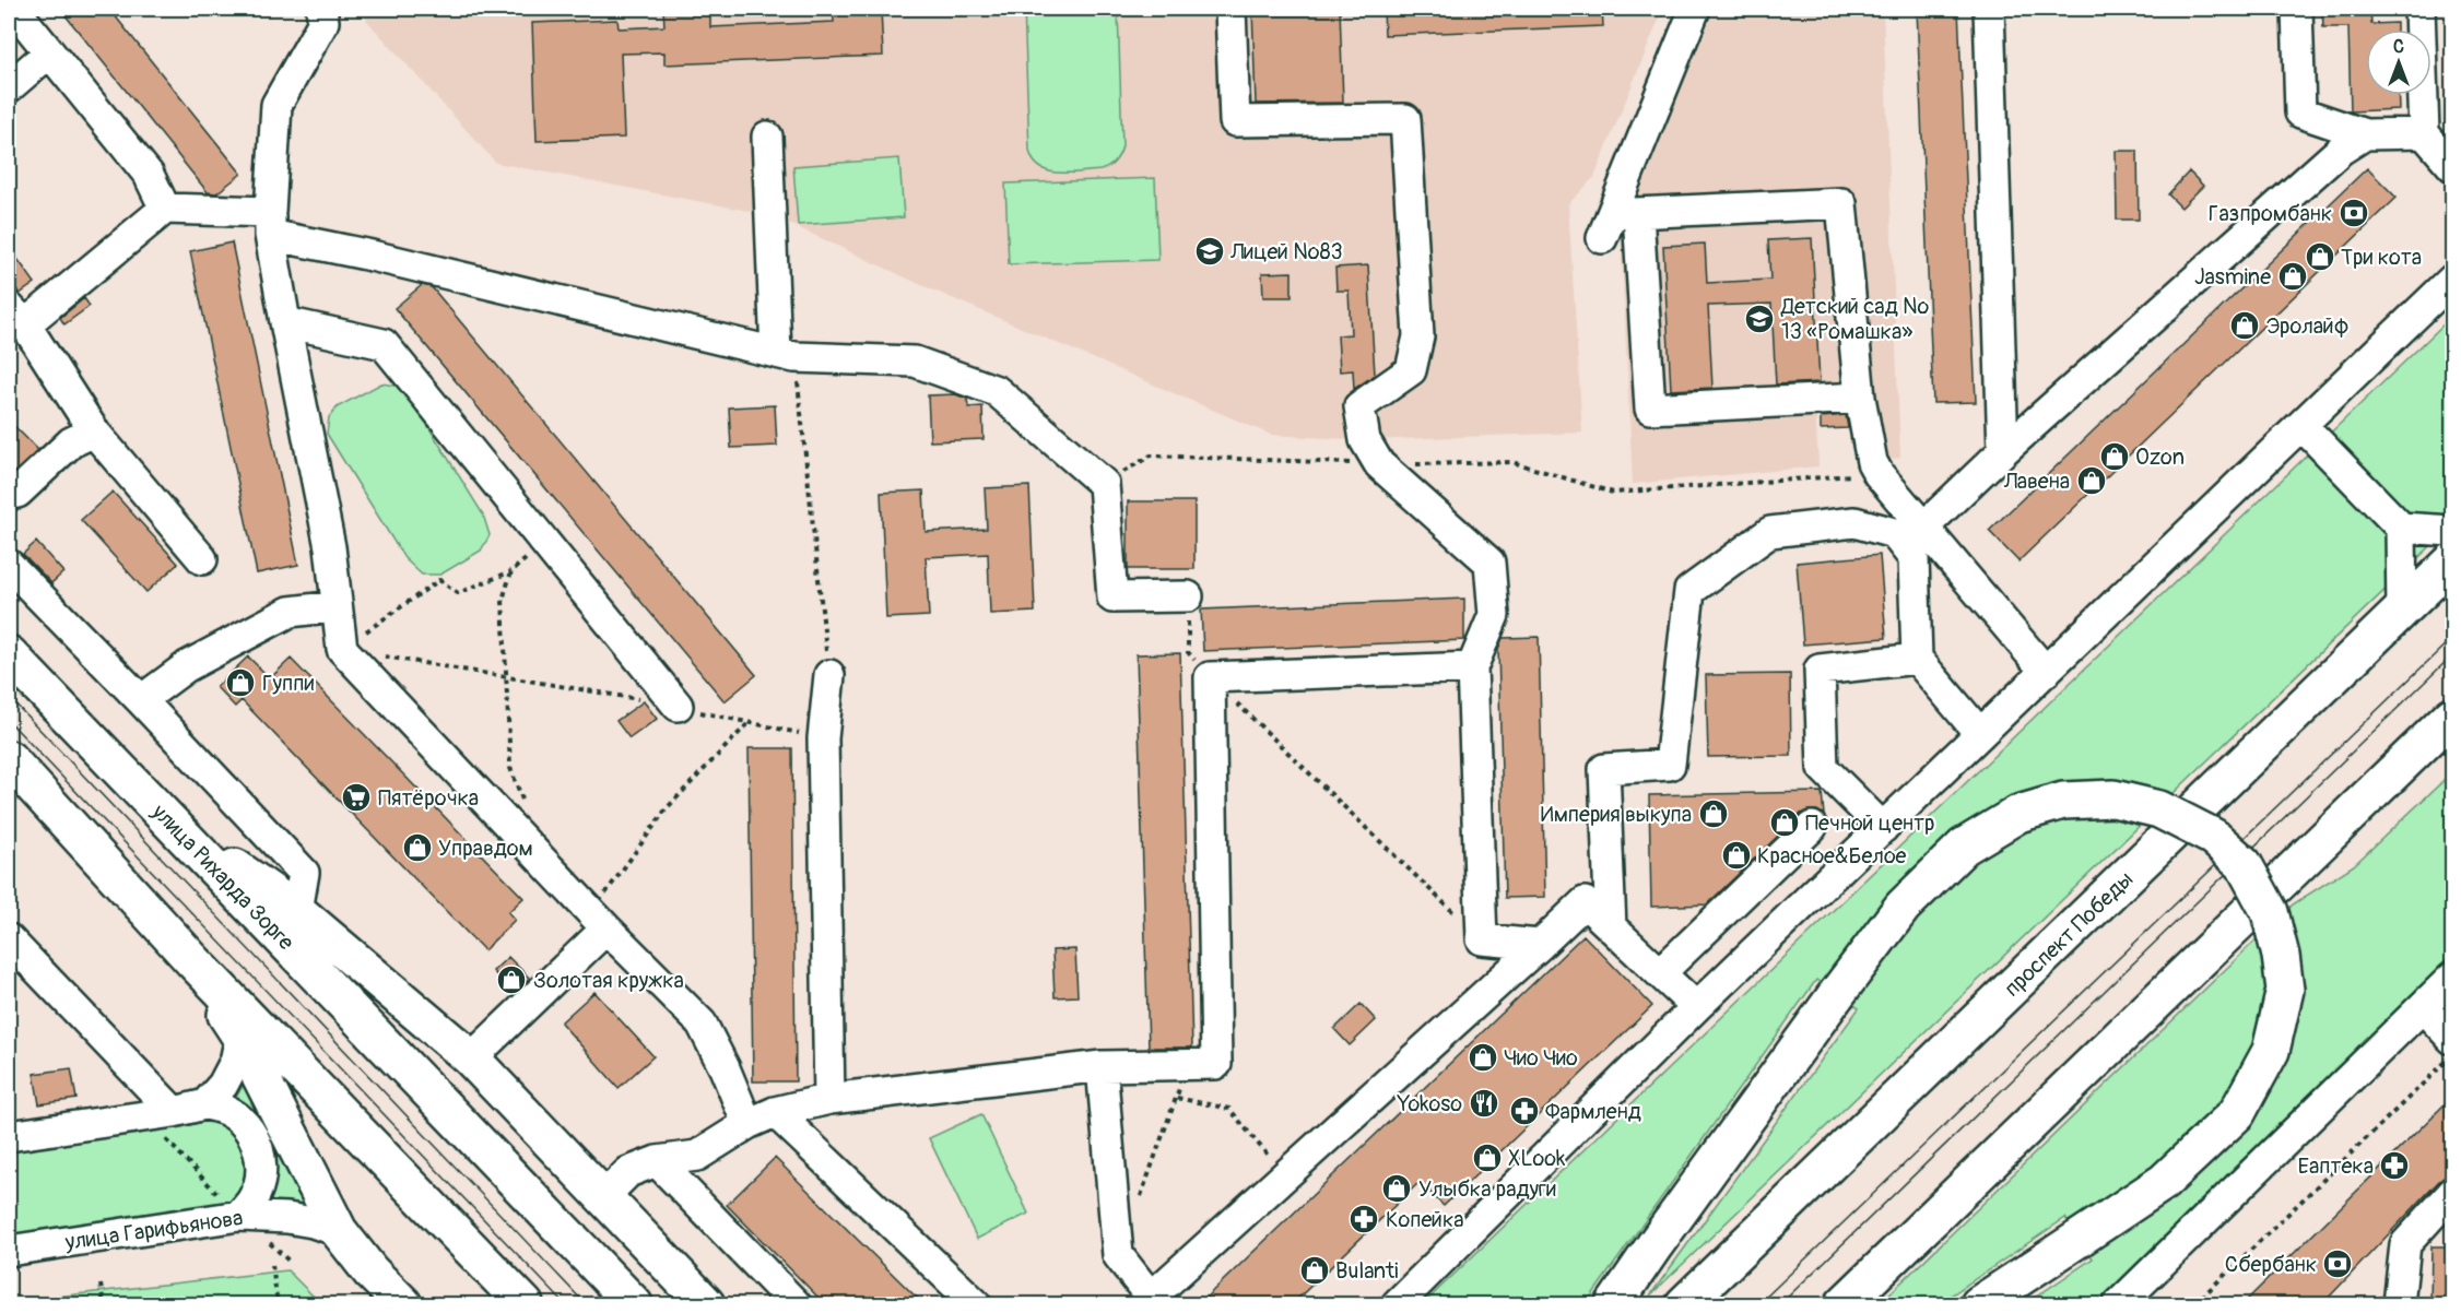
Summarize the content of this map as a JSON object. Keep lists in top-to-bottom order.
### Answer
{
  "streets": {
    "main road": ["улица Рихарда Зорге", "проспект Победы"],
    "street": ["улица Гарифьянова"]
  },
  "places": {
    "bank": ["Газпромбанк", "Сбербанк"],
    "school or university": ["Лицей №83", "Детский сад № 13 «Ромашка»"],
    "shop": [
      "Три кота",
      "Jasmine",
      "Эролайф",
      "Ozon",
      "Лавена",
      "Гуппи",
      "Империя выкупа",
      "Печной центр",
      "Управдом",
      "Красное&Белое",
      "Золотая кружка",
      "Чио Чио",
      "XLook",
      "Улыбка радуги",
      "Bulanti"
    ],
    "supermarket": ["Пятёрочка"],
    "restaurant": ["Yokoso"],
    "pharmacy": ["Фармленд", "Еаптека", "Копейка"]
  },
  "north": "top"
}
